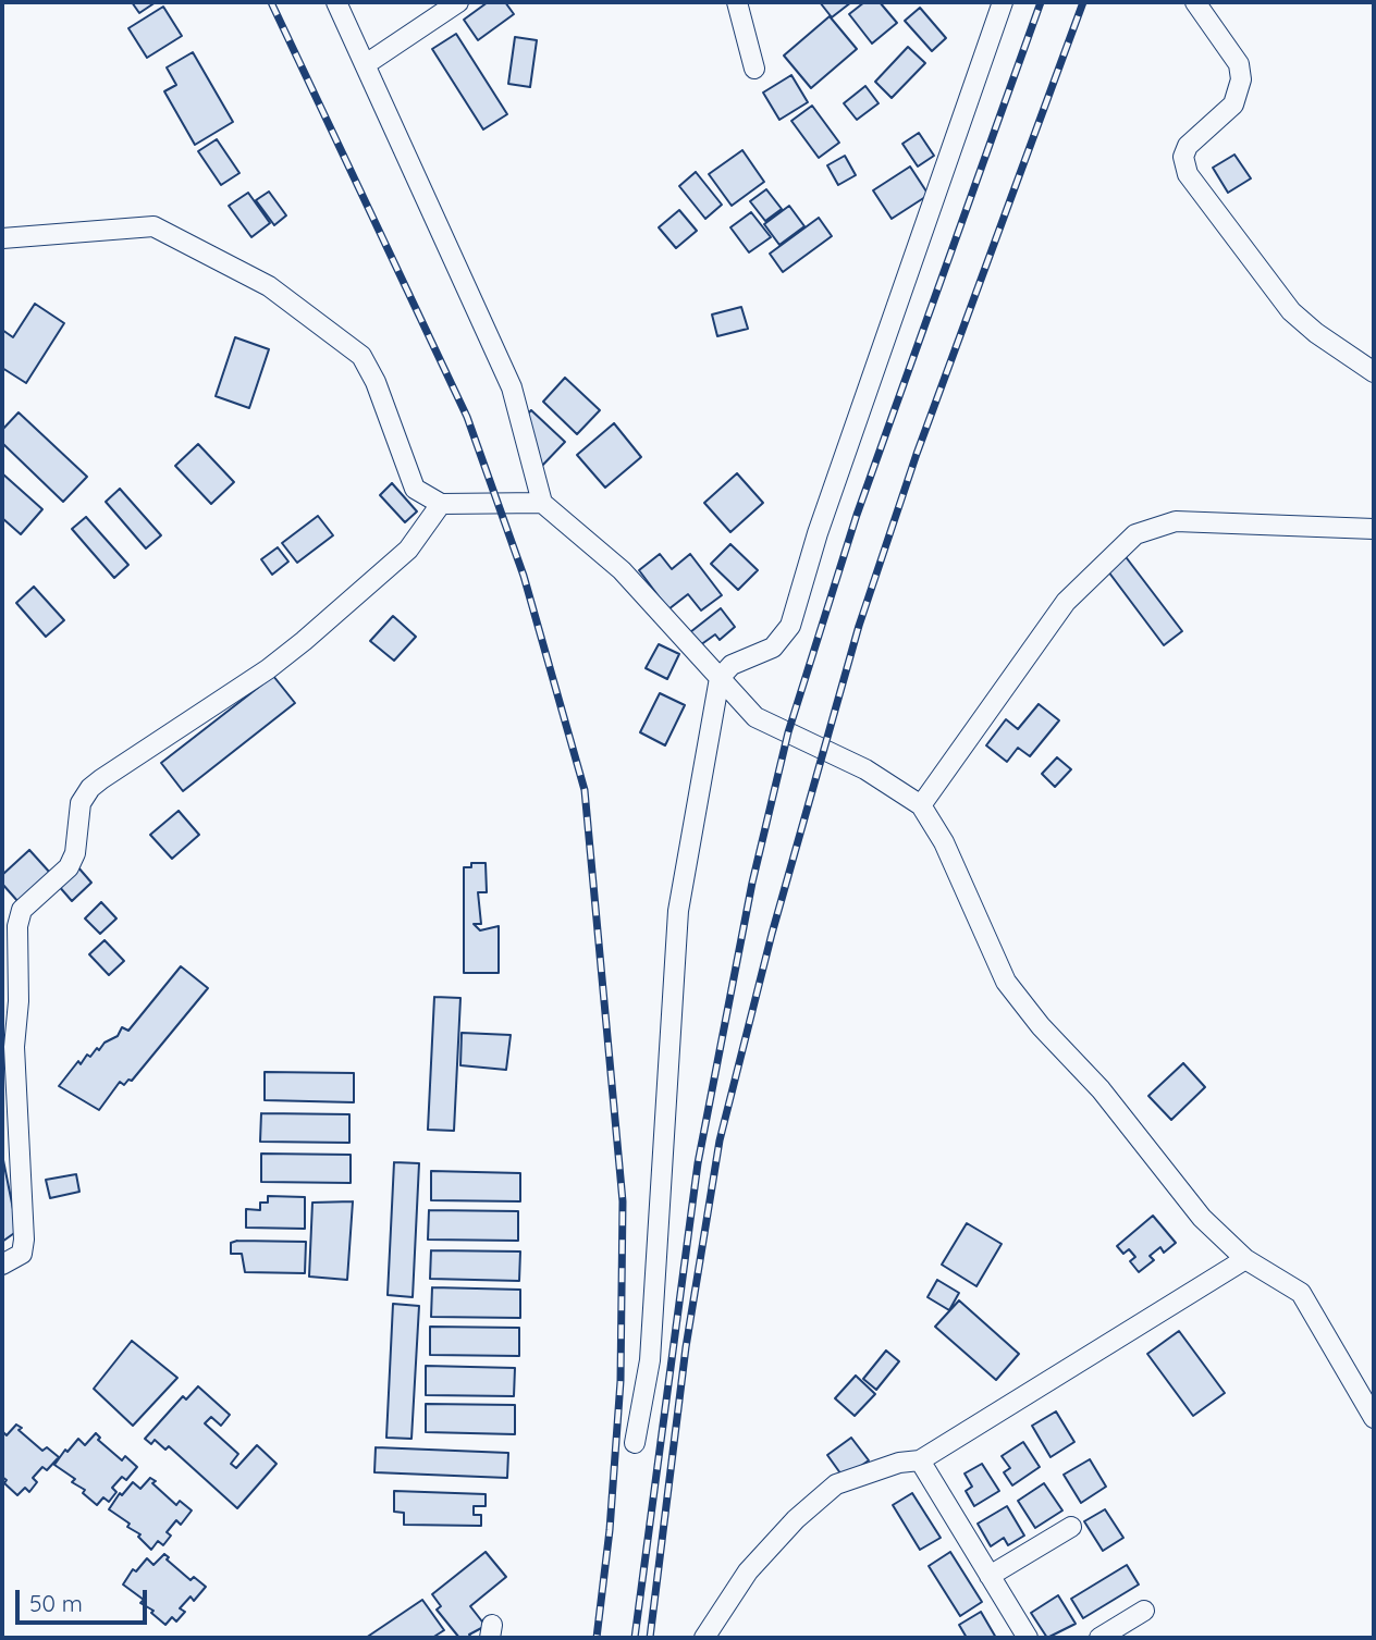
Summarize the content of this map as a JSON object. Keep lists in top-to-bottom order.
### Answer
{
  "scale_bar": "50 m"
}
